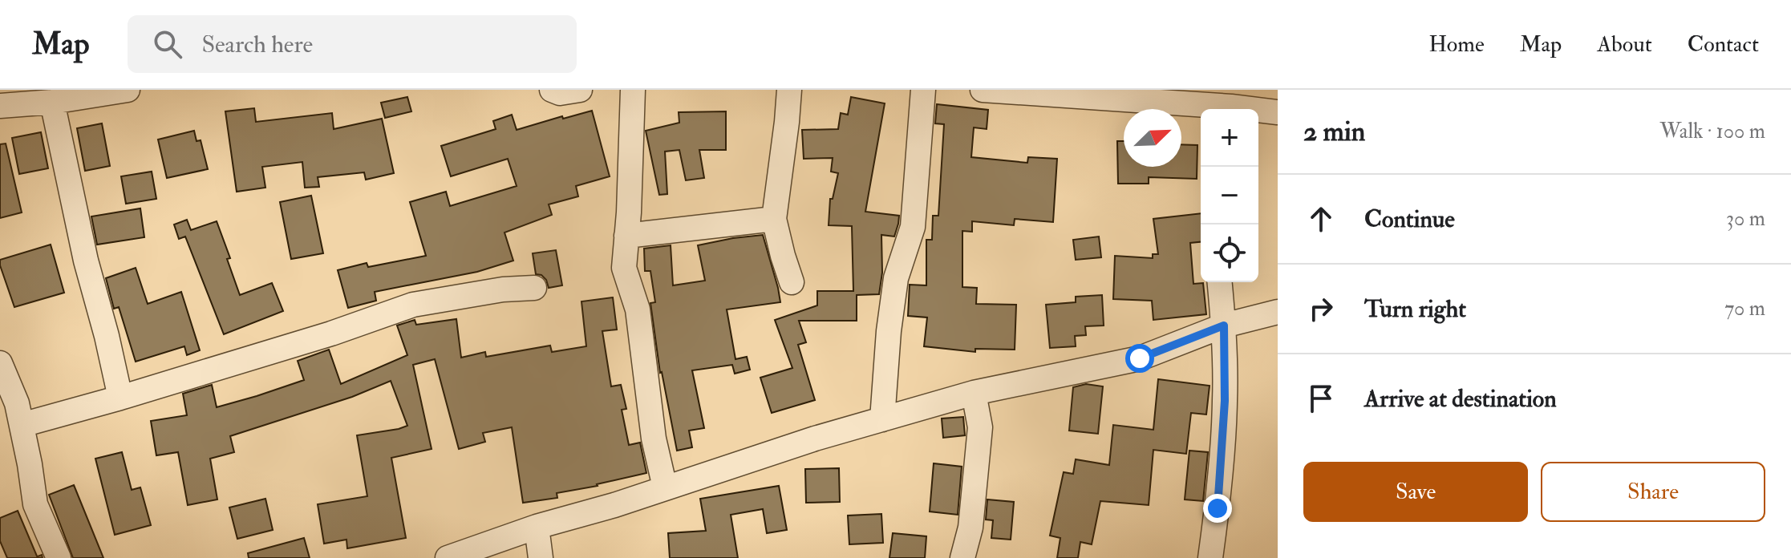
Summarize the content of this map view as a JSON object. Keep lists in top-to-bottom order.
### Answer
{
  "north": "top right",
  "page": {
    "header": "Map",
    "search": "Search here",
    "nav": [
      "Home",
      "Map",
      "About",
      "Contact"
    ],
    "heading": ["2 min", "Walk · 100 m"],
    "map_buttons": ["+", "−"],
    "list": [
      ["Continue", "30 m"],
      ["Turn right", "70 m"],
      "Arrive at destination"
    ],
    "buttons": ["Save", "Share"]
  }
}
